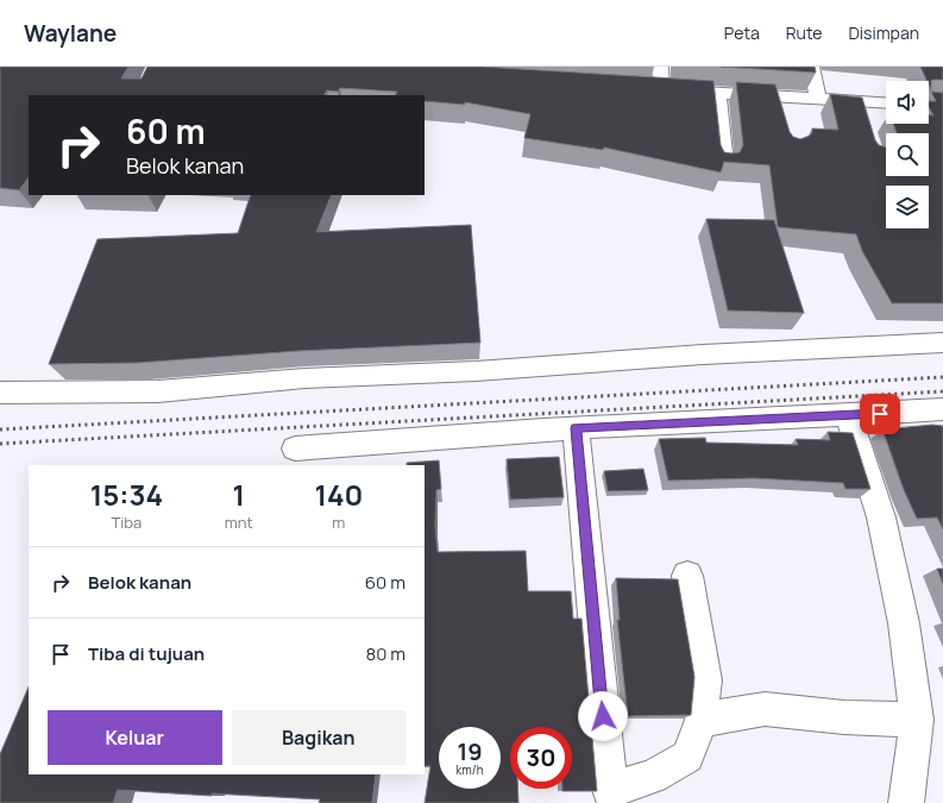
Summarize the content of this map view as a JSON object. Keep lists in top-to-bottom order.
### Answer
{
  "page": {
    "header": "Waylane",
    "nav": ["Peta", "Rute", "Disimpan"],
    "turn": ["60 m", "Belok kanan"],
    "eta": [
      "15:34",
      "Tiba",
      "1",
      "mnt",
      "140",
      "m"
    ],
    "list": [
      {
        "name": "Belok kanan",
        "value": "60 m"
      },
      {
        "name": "Tiba di tujuan",
        "value": "80 m"
      }
    ],
    "buttons": ["Keluar", "Bagikan"],
    "speed": "19 km/h",
    "limit": "30"
  }
}
